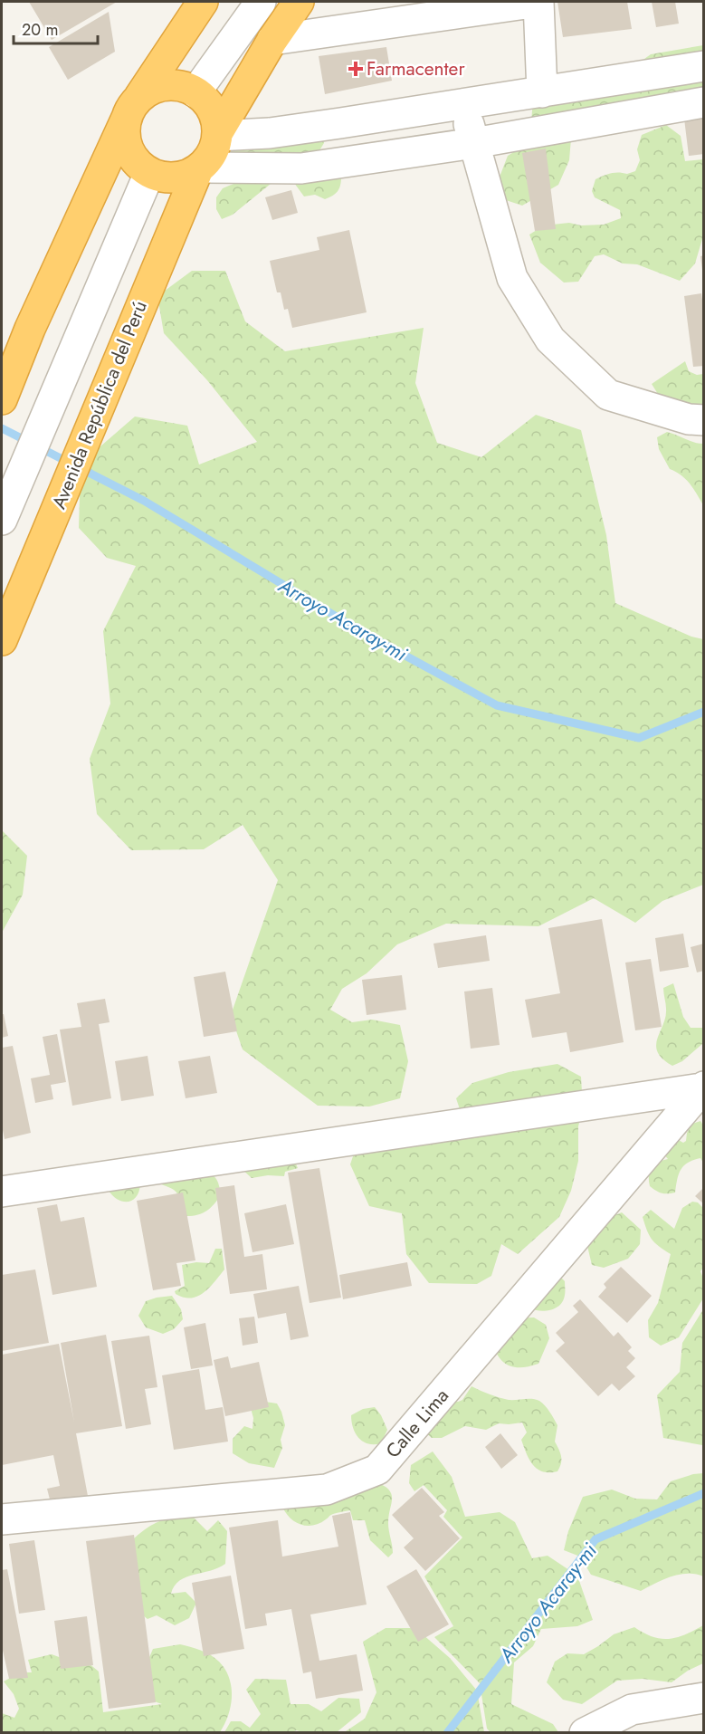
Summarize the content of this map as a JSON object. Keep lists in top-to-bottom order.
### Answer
{
  "streets": {
    "highway": ["Avenida República del Perú"],
    "street": ["Calle Lima"]
  },
  "water": ["Arroyo Acaray-mi"],
  "places": {
    "health": ["Farmacenter"]
  },
  "scale_bar": "20 m"
}
